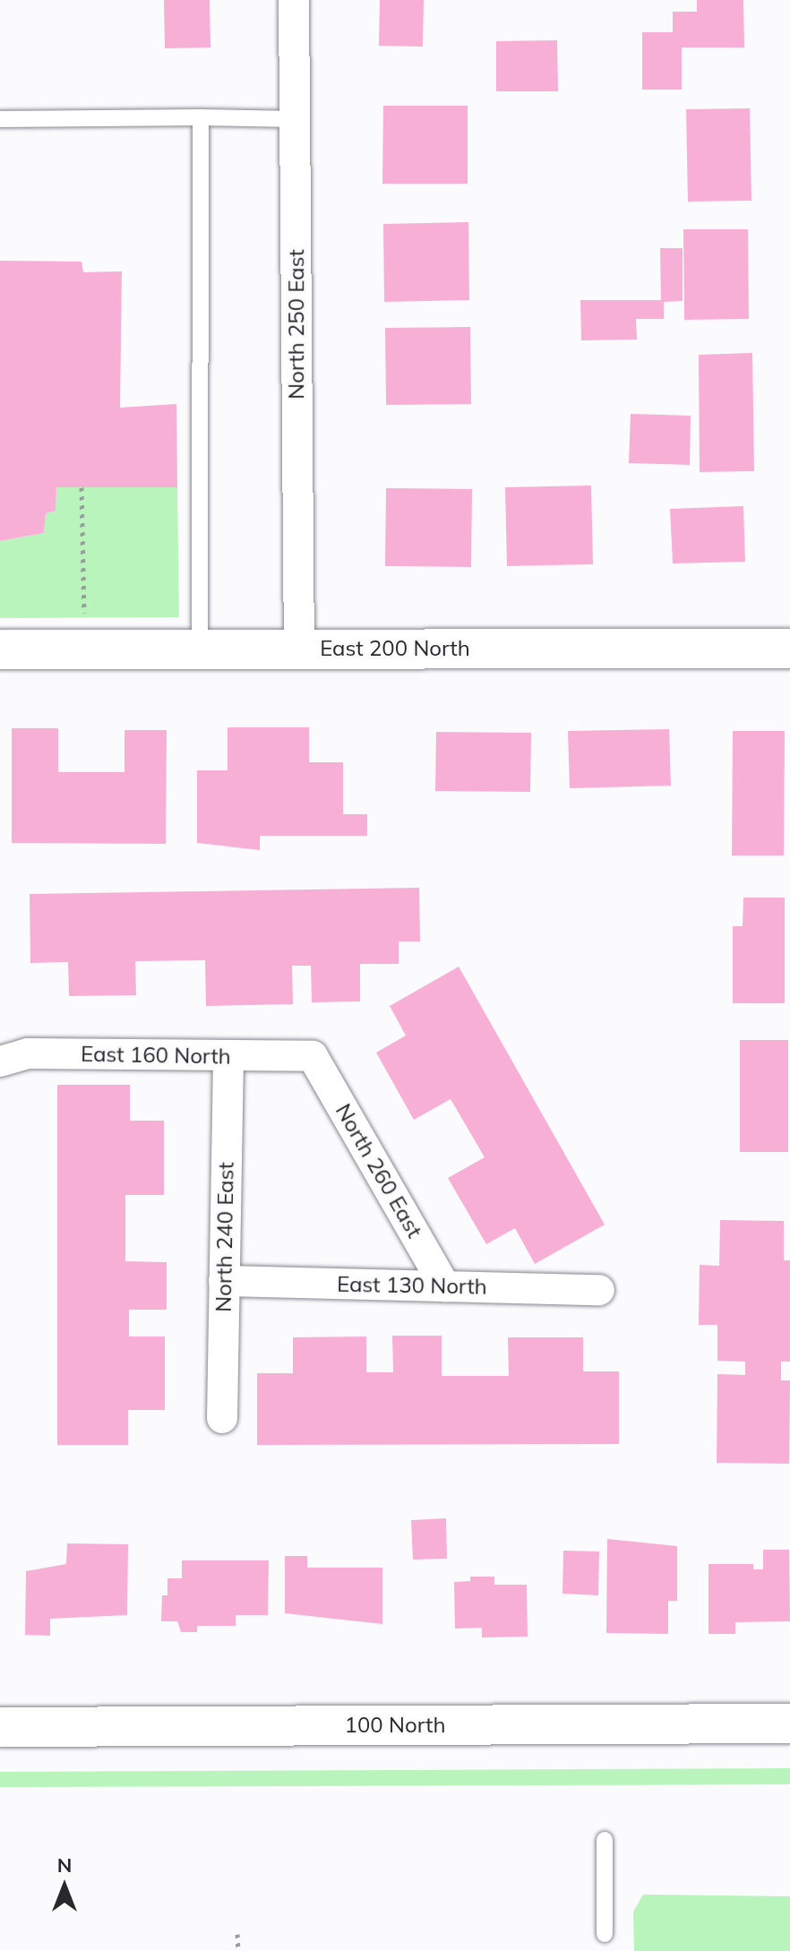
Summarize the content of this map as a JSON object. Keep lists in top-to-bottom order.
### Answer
{
  "streets": {
    "street": [
      "North 250 East",
      "East 200 North",
      "East 160 North",
      "North 260 East",
      "North 240 East",
      "East 130 North",
      "100 North"
    ]
  },
  "crossings": [
    ["North 250 East", "East 200 North"],
    ["East 160 North", "North 260 East"],
    ["East 160 North", "North 240 East"],
    ["North 260 East", "East 130 North"],
    ["North 240 East", "East 130 North"]
  ],
  "north": "top"
}
